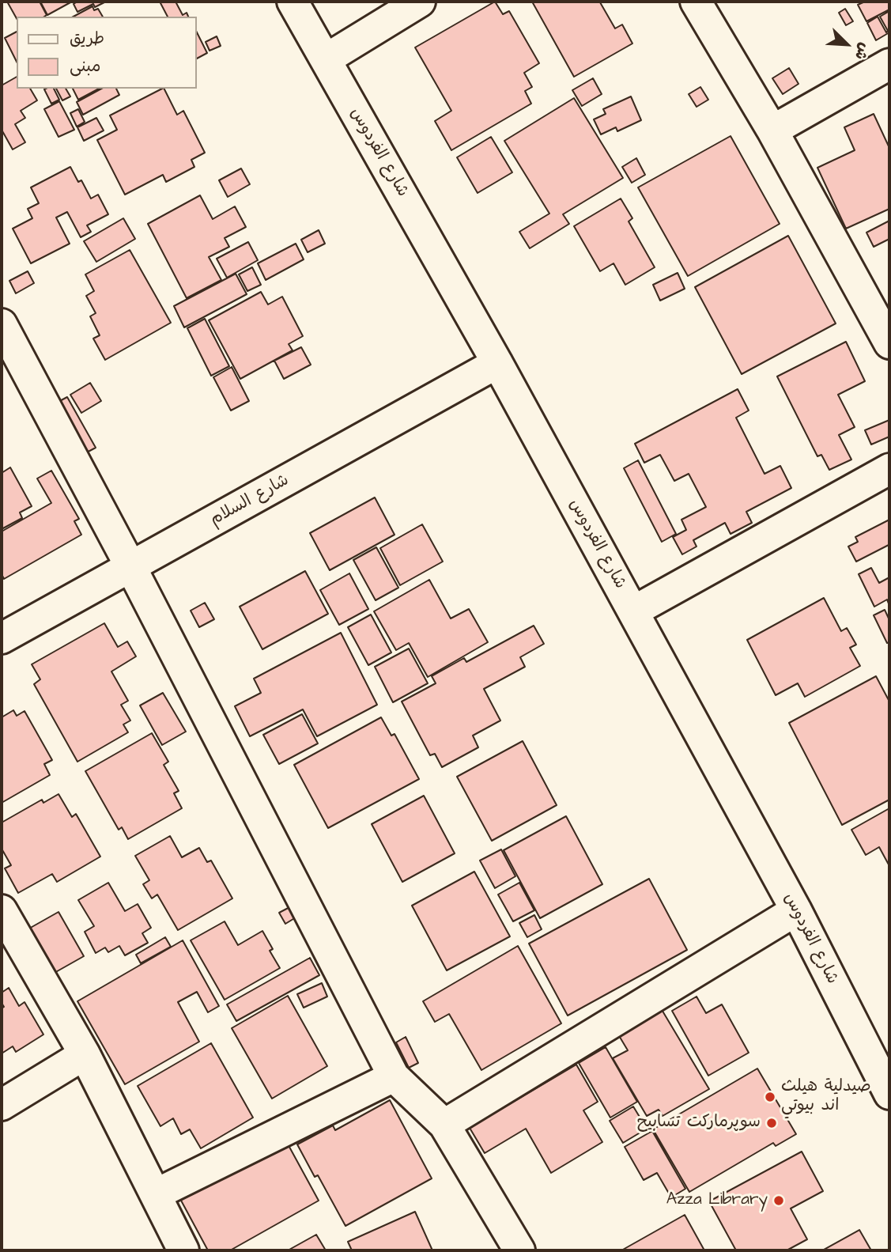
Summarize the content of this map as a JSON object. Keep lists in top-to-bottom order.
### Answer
{
  "streets": {
    "street": ["شارع الفردوس", "شارع السلام"]
  },
  "crossings": [
    ["شارع الفردوس", "شارع السلام"]
  ],
  "places": ["صيدلية هيلث اند بيوتي", "سوپرمارکت تسابيح", "Azza Library"],
  "legend": ["طريق", "مبنى"],
  "north": "bottom right"
}
